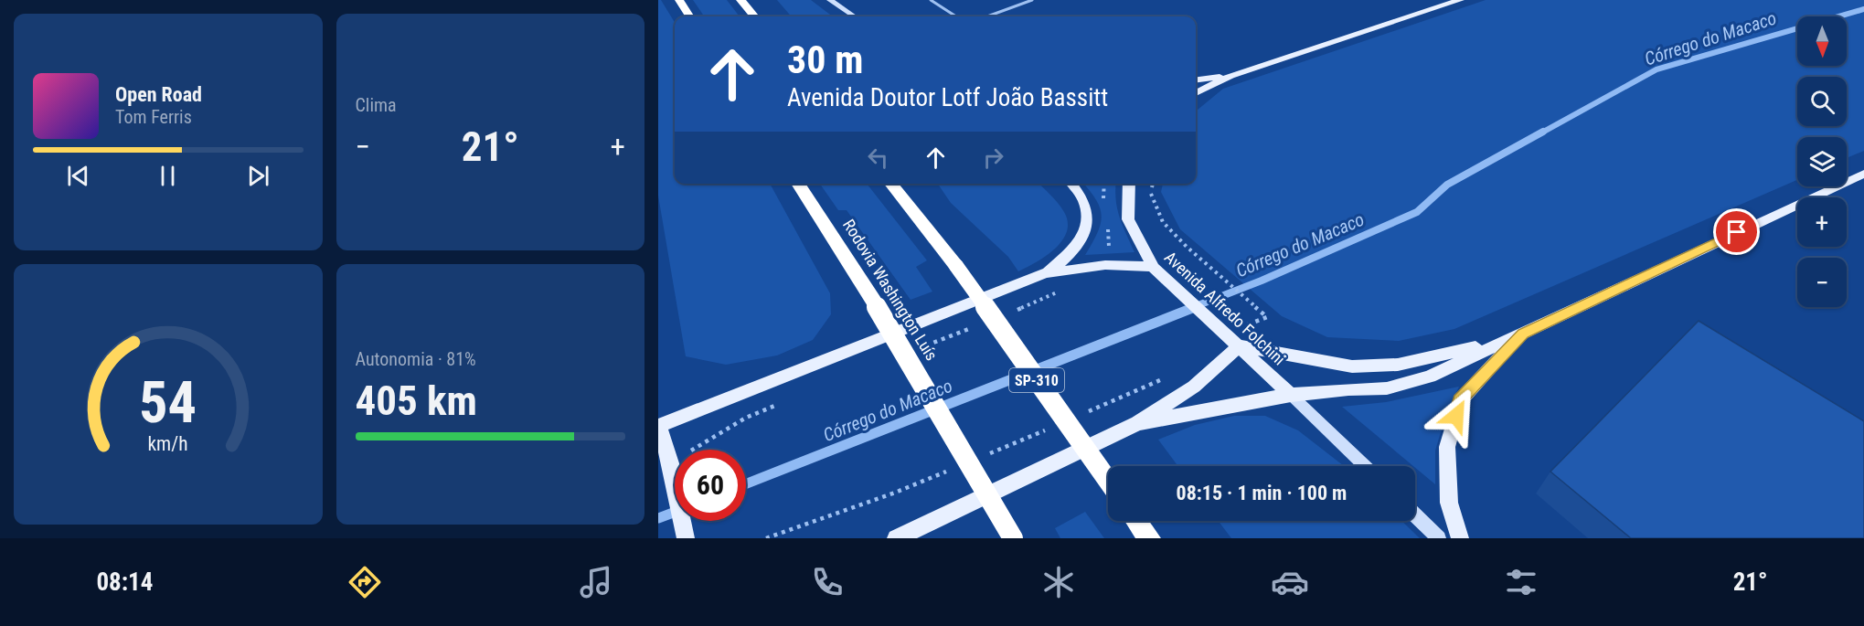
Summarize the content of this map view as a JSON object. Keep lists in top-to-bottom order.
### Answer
{
  "streets": {
    "highway": ["Rodovia Washington Luís", "SP-310"],
    "main road": ["Avenida Alfredo Folchini"]
  },
  "water": ["Córrego do Macaco"],
  "north": "bottom",
  "page": {
    "tile": [
      "Clima",
      ["Autonomia · 81%", "405 km"]
    ],
    "map_buttons": ["+", "−"],
    "turn": ["30 m", "Avenida Doutor Lotf João Bassitt"],
    "song": ["Open Road", "Tom Ferris"],
    "heat": ["−", "21°", "+"],
    "limit": "60",
    "trip": "08:15 · 1 min · 100 m",
    "tabs": ["08:14", "21°"],
    "gauge": ["54", "km/h"]
  }
}
